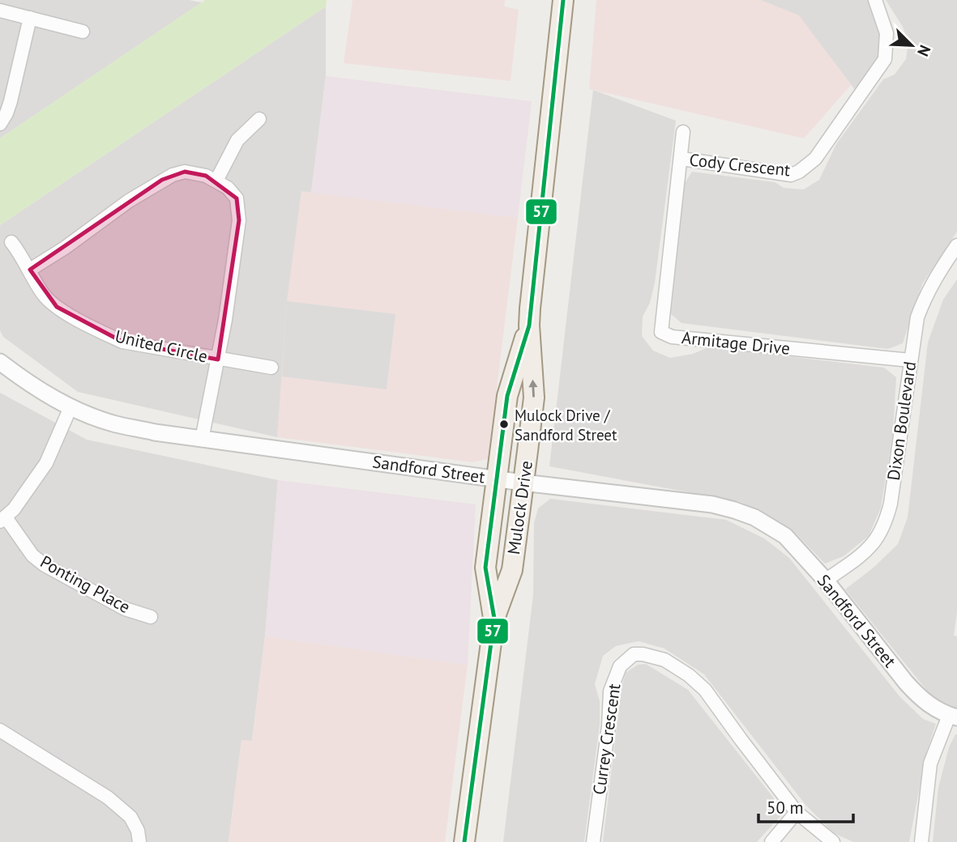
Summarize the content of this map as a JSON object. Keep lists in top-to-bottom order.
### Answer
{
  "streets": {
    "main road": ["Mulock Drive"],
    "street": [
      "Cody Crescent",
      "Armitage Drive",
      "United Circle",
      "Dixon Boulevard",
      "Sandford Street",
      "Ponting Place",
      "Currey Crescent"
    ]
  },
  "crossings": [
    ["Cody Crescent", "Armitage Drive"],
    ["Armitage Drive", "Dixon Boulevard"],
    ["United Circle", "Sandford Street"],
    ["Dixon Boulevard", "Sandford Street"],
    ["Sandford Street", "Mulock Drive"]
  ],
  "places": ["Mulock Drive / Sandford Street"],
  "lines": ["transit line 57"],
  "scale_bar": "50 m",
  "north": "bottom right"
}
